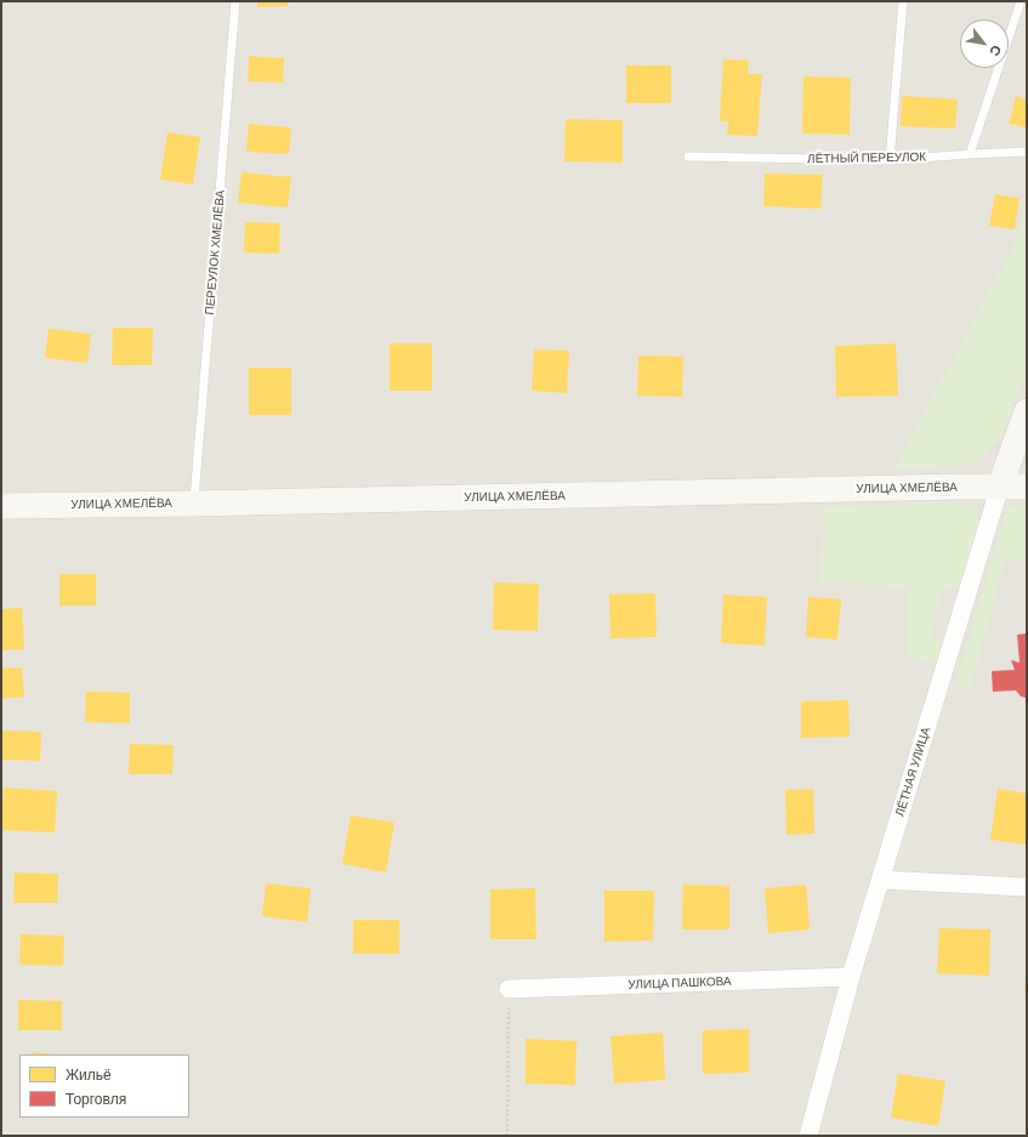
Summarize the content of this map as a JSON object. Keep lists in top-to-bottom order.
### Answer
{
  "streets": {
    "main road": ["УЛИЦА ХМЕЛЁВА", "ЛЁТНАЯ УЛИЦА"],
    "street": ["УЛИЦА ПАШКОВА"],
    "lane": ["ЛЁТНЫЙ ПЕРЕУЛОК", "ПЕРЕУЛОК ХМЕЛЁВА"]
  },
  "crossings": [
    ["ПЕРЕУЛОК ХМЕЛЁВА", "УЛИЦА ХМЕЛЁВА"],
    ["УЛИЦА ХМЕЛЁВА", "ЛЁТНАЯ УЛИЦА"],
    ["ЛЁТНАЯ УЛИЦА", "УЛИЦА ПАШКОВА"]
  ],
  "legend": ["Жильё", "Торговля"],
  "north": "bottom right"
}
